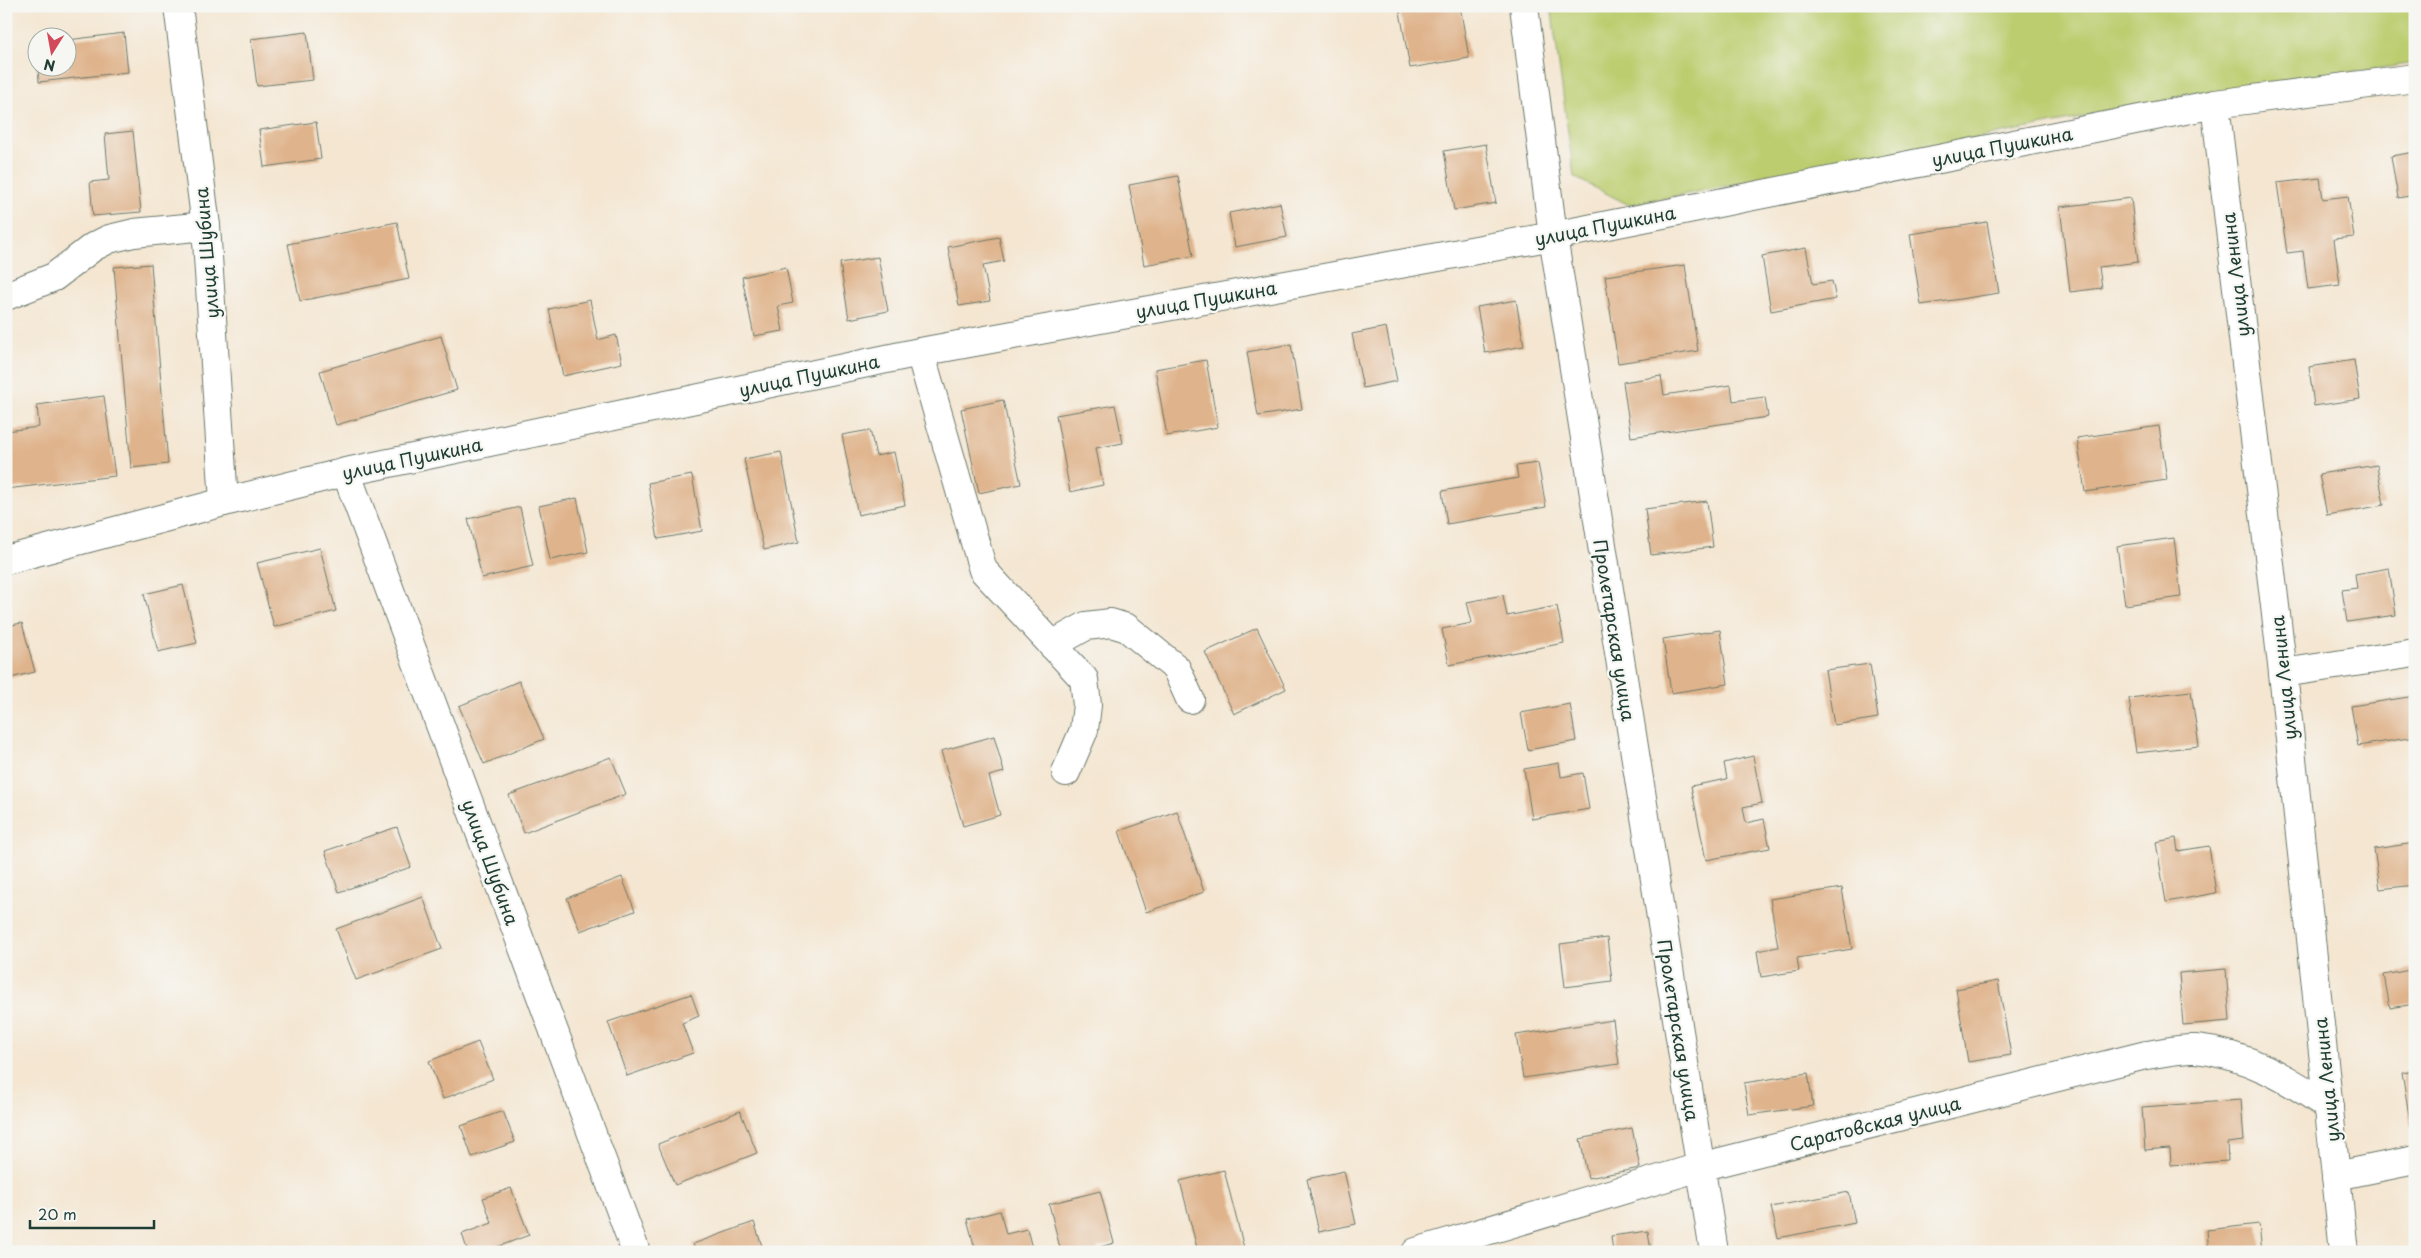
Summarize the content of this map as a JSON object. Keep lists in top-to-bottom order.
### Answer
{
  "streets": {
    "street": [
      "улица Пушкина",
      "улица Шубина",
      "улица Ленина",
      "Пролетарская улица",
      "Саратовская улица"
    ]
  },
  "crossings": [
    ["улица Пушкина", "улица Шубина"],
    ["улица Пушкина", "улица Ленина"],
    ["улица Пушкина", "Пролетарская улица"],
    ["улица Ленина", "Саратовская улица"],
    ["Пролетарская улица", "Саратовская улица"]
  ],
  "scale_bar": "20 m",
  "north": "bottom"
}
